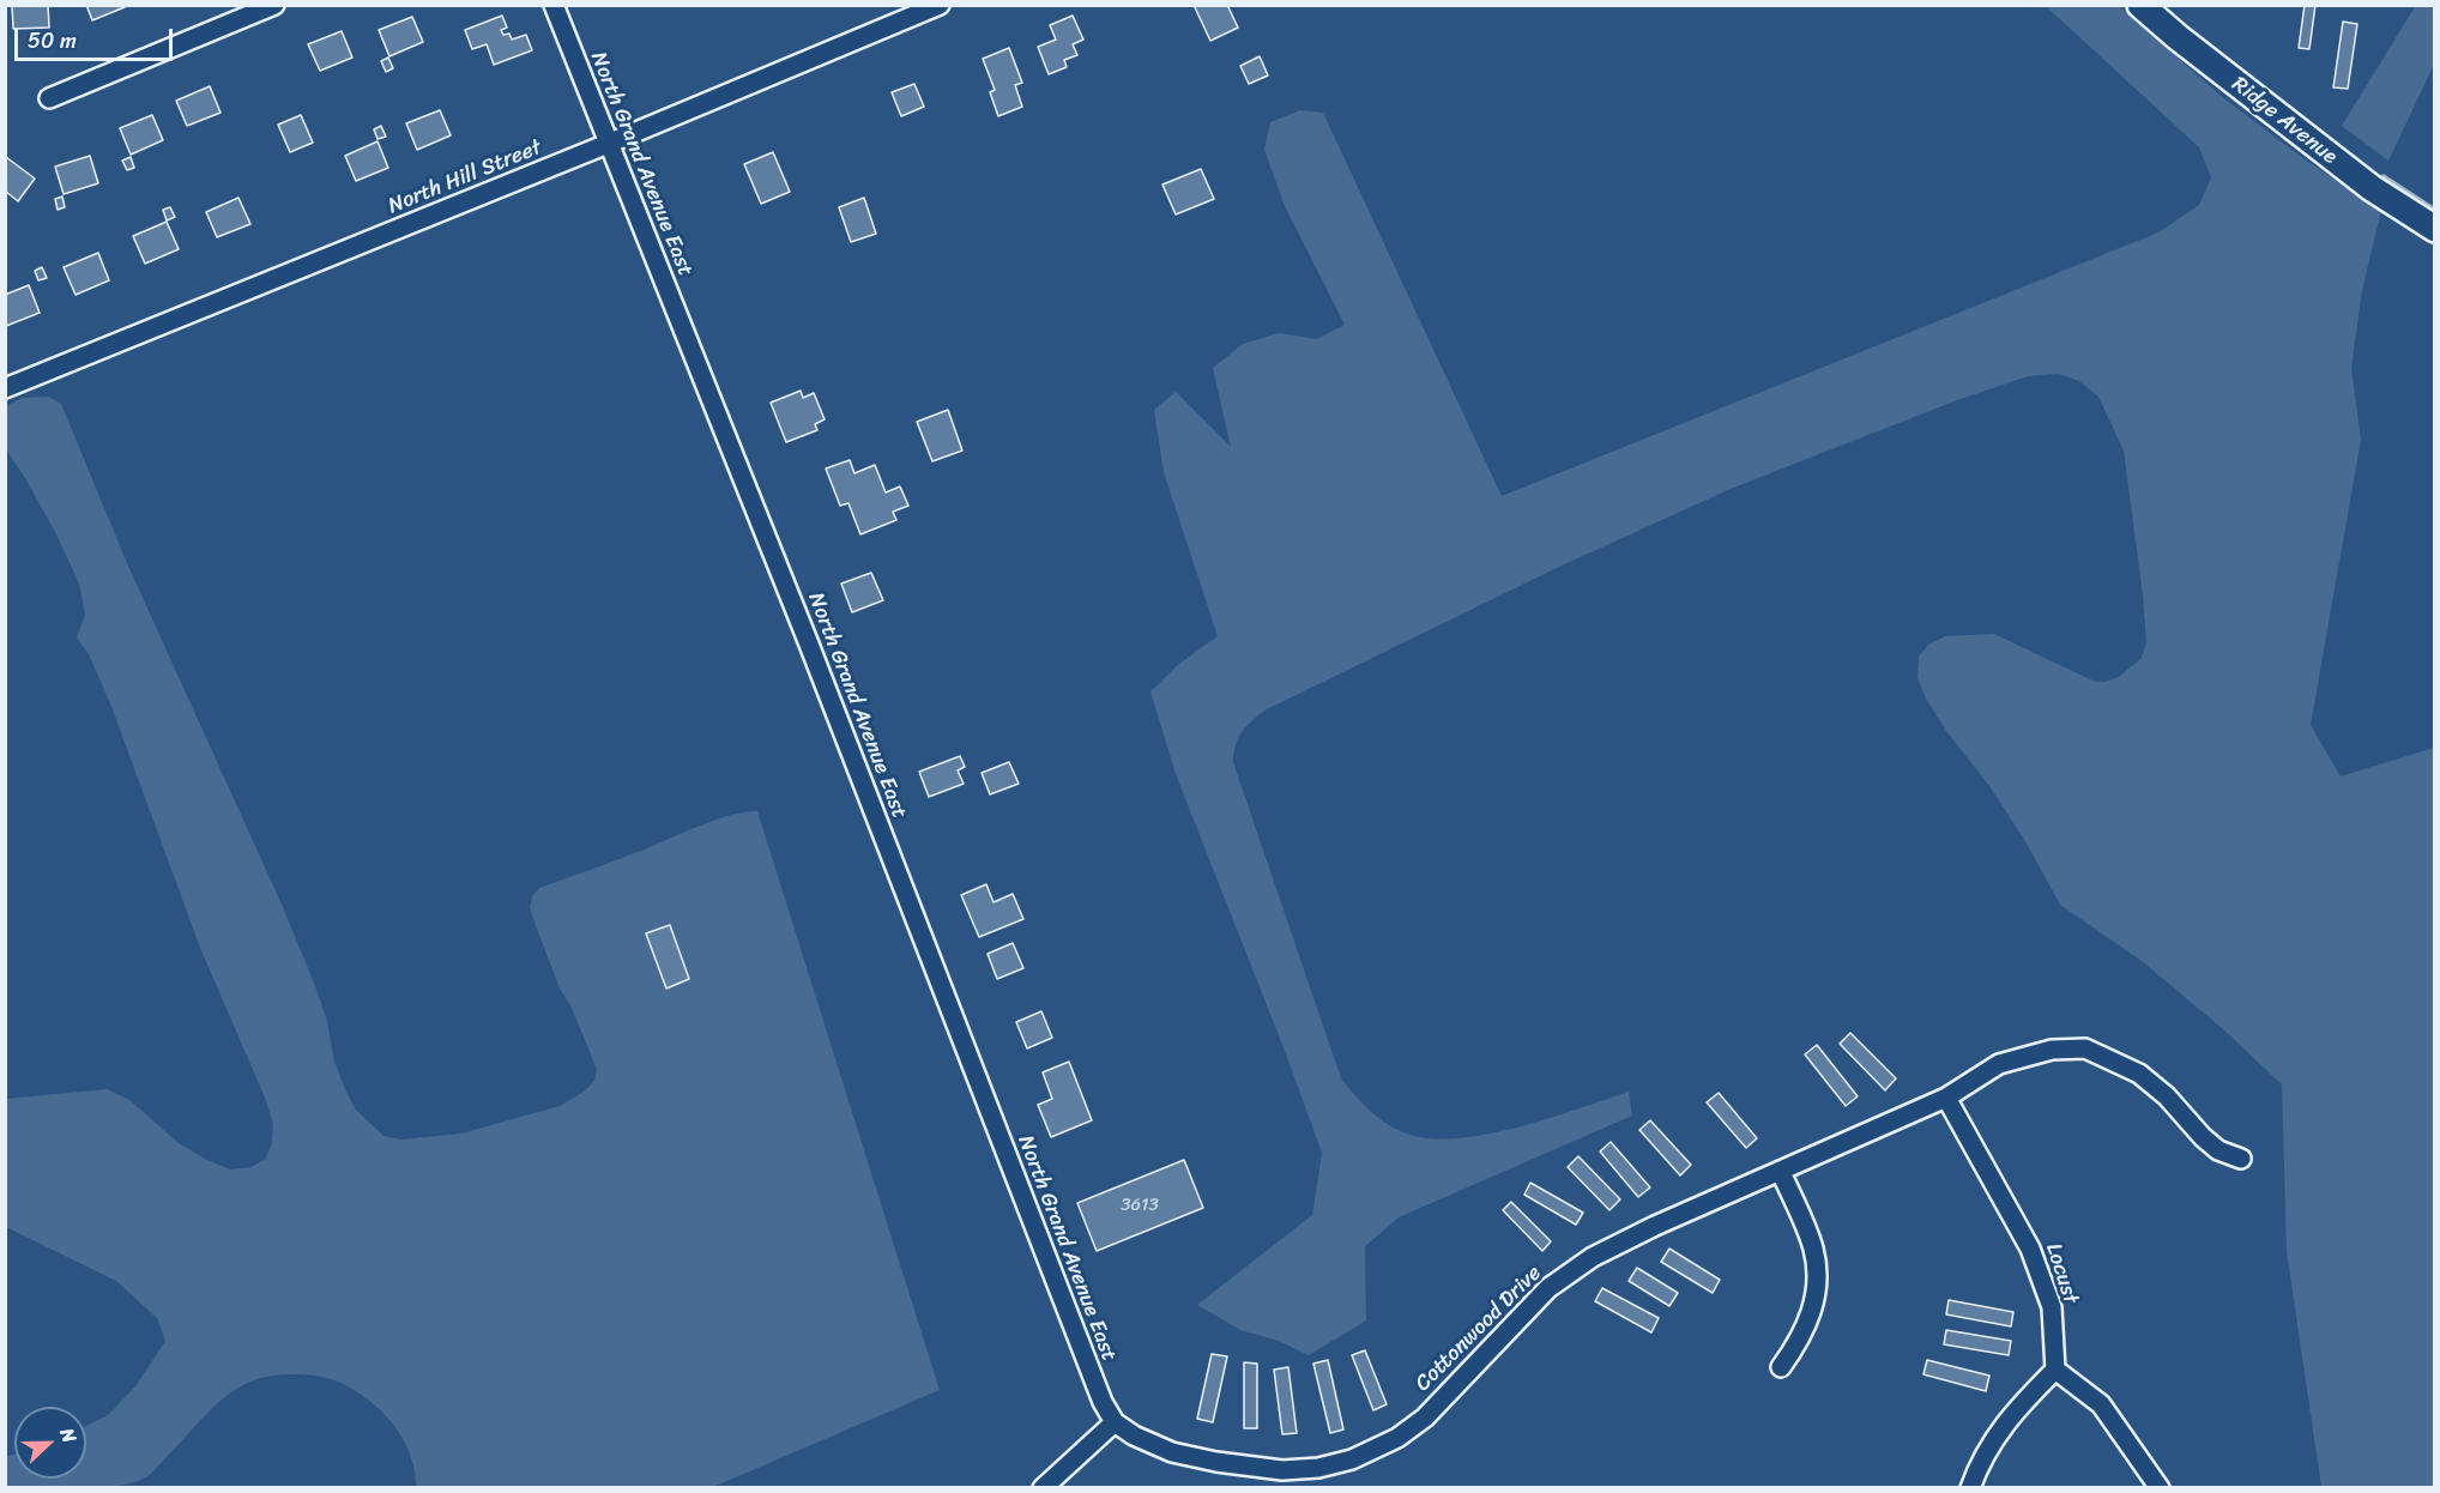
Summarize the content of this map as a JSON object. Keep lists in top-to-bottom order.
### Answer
{
  "streets": {
    "street": [
      "Ridge Avenue",
      "North Grand Avenue East",
      "North Hill Street",
      "Locust",
      "Cottonwood Drive"
    ]
  },
  "crossings": [
    ["North Grand Avenue East", "North Hill Street"],
    ["North Grand Avenue East", "Cottonwood Drive"],
    ["Locust", "Cottonwood Drive"]
  ],
  "house_numbers": ["3613"],
  "scale_bar": "50 m",
  "north": "right"
}
